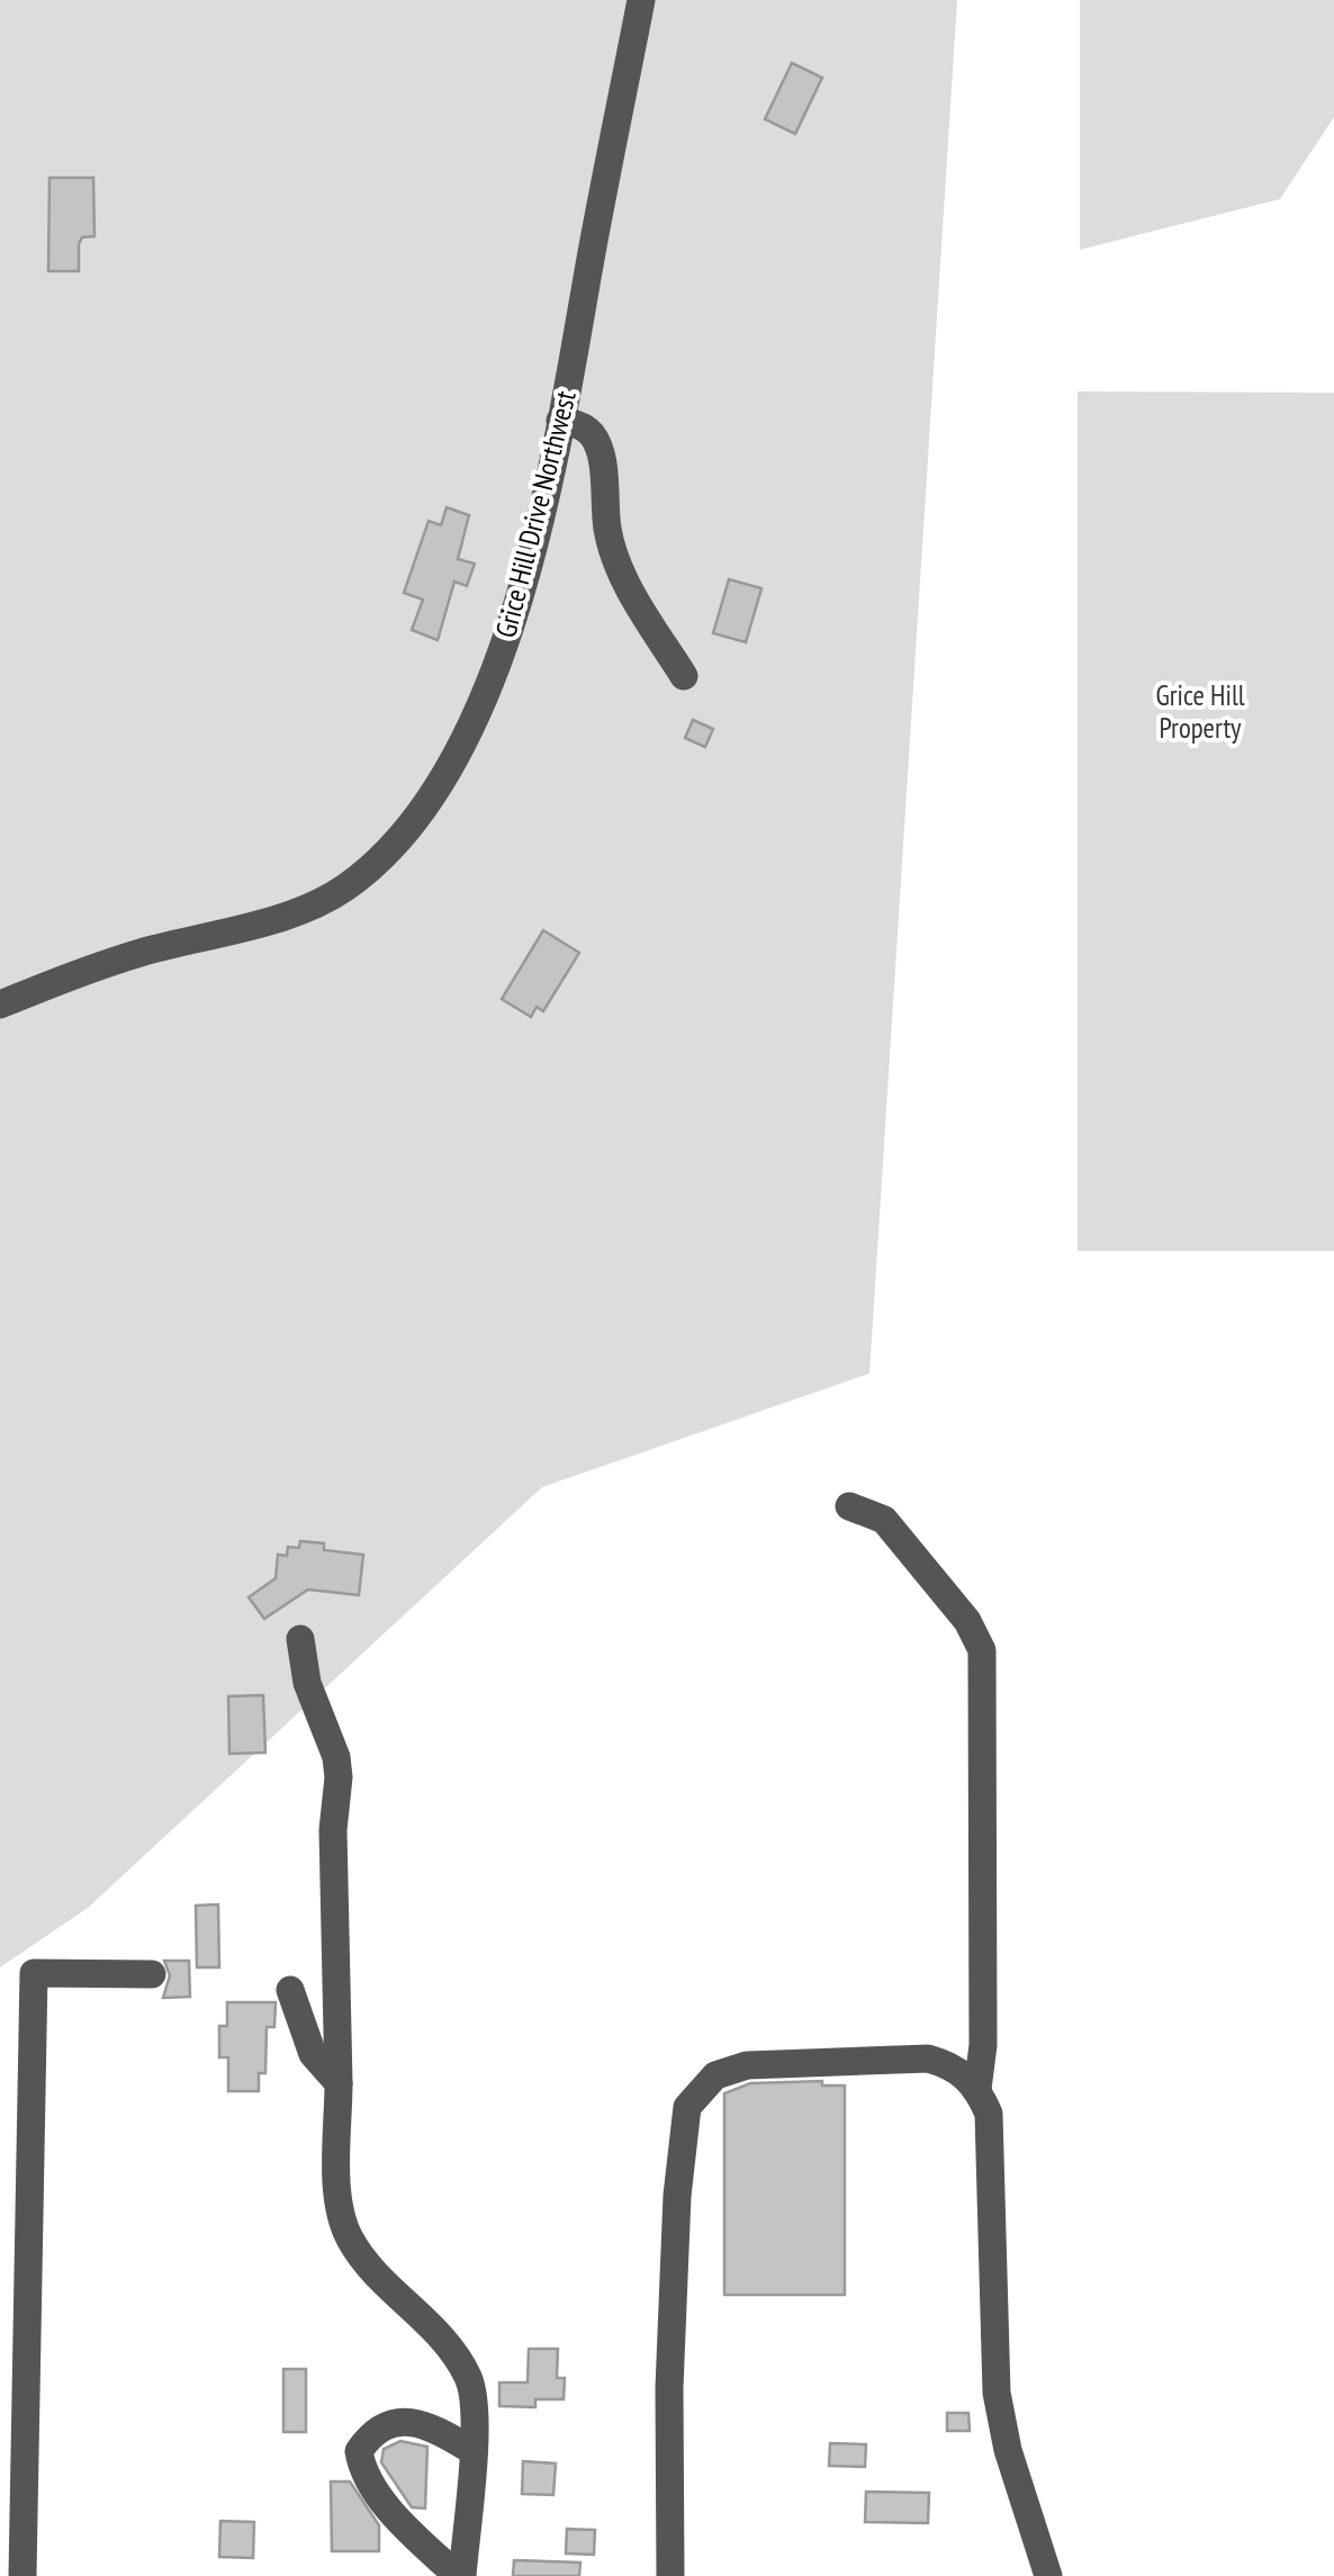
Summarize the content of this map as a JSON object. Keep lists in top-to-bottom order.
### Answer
{
  "streets": {
    "street": ["Grice Hill Drive Northwest"]
  },
  "parks": ["Grice Hill Property"]
}
